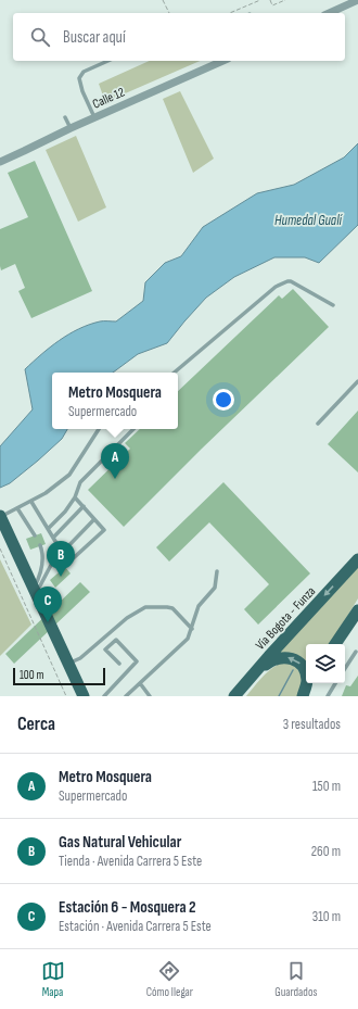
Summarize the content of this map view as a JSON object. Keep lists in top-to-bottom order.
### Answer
{
  "streets": {
    "main road": ["Vía Bogota - Funza"],
    "street": ["Calle 12"]
  },
  "water": ["Humedal Gualí"],
  "scale_bar": "100 m",
  "page": {
    "search": "Buscar aquí",
    "popup": ["Metro Mosquera", "Supermercado"],
    "pins": ["A", "B", "C"],
    "scale": "100 m",
    "heading": ["Cerca", "3 resultados"],
    "list": [
      {
        "mark": "A",
        "name": "Metro Mosquera",
        "note": "Supermercado",
        "value": "150 m"
      },
      {
        "mark": "B",
        "name": "Gas Natural Vehicular",
        "note": "Tienda · Avenida Carrera 5 Este",
        "value": "260 m"
      },
      {
        "mark": "C",
        "name": "Estación 6 - Mosquera 2",
        "note": "Estación · Avenida Carrera 5 Este",
        "value": "310 m"
      }
    ],
    "nav": ["Mapa", "Cómo llegar", "Guardados"]
  }
}
